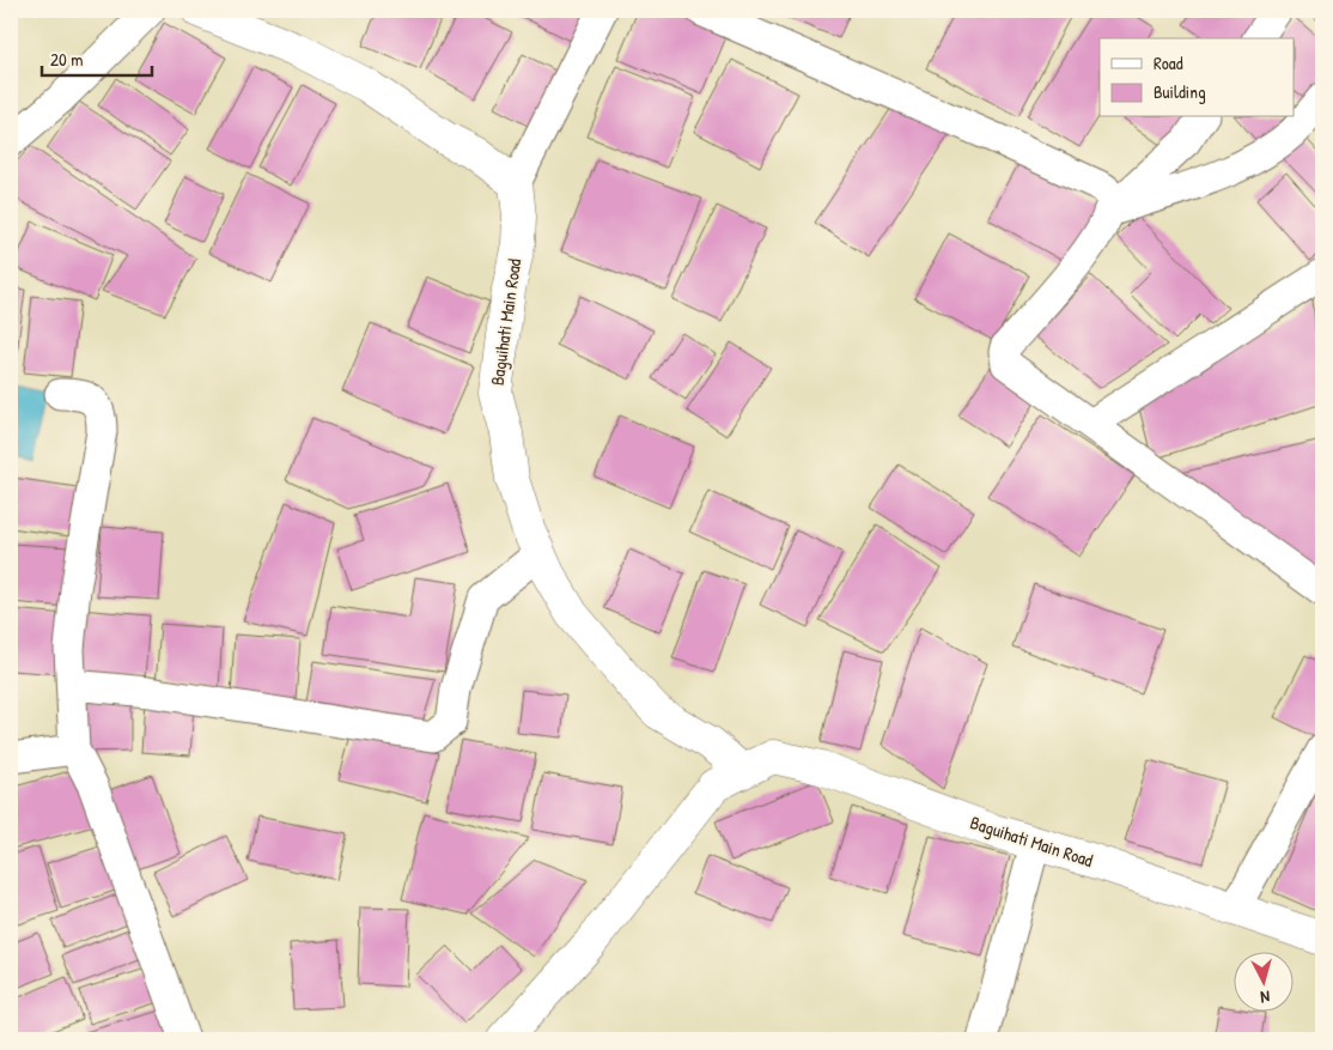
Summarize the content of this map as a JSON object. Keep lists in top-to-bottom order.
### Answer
{
  "streets": {
    "street": ["Baguihati Main Road"]
  },
  "legend": ["Road", "Building"],
  "scale_bar": "20 m",
  "north": "bottom"
}
